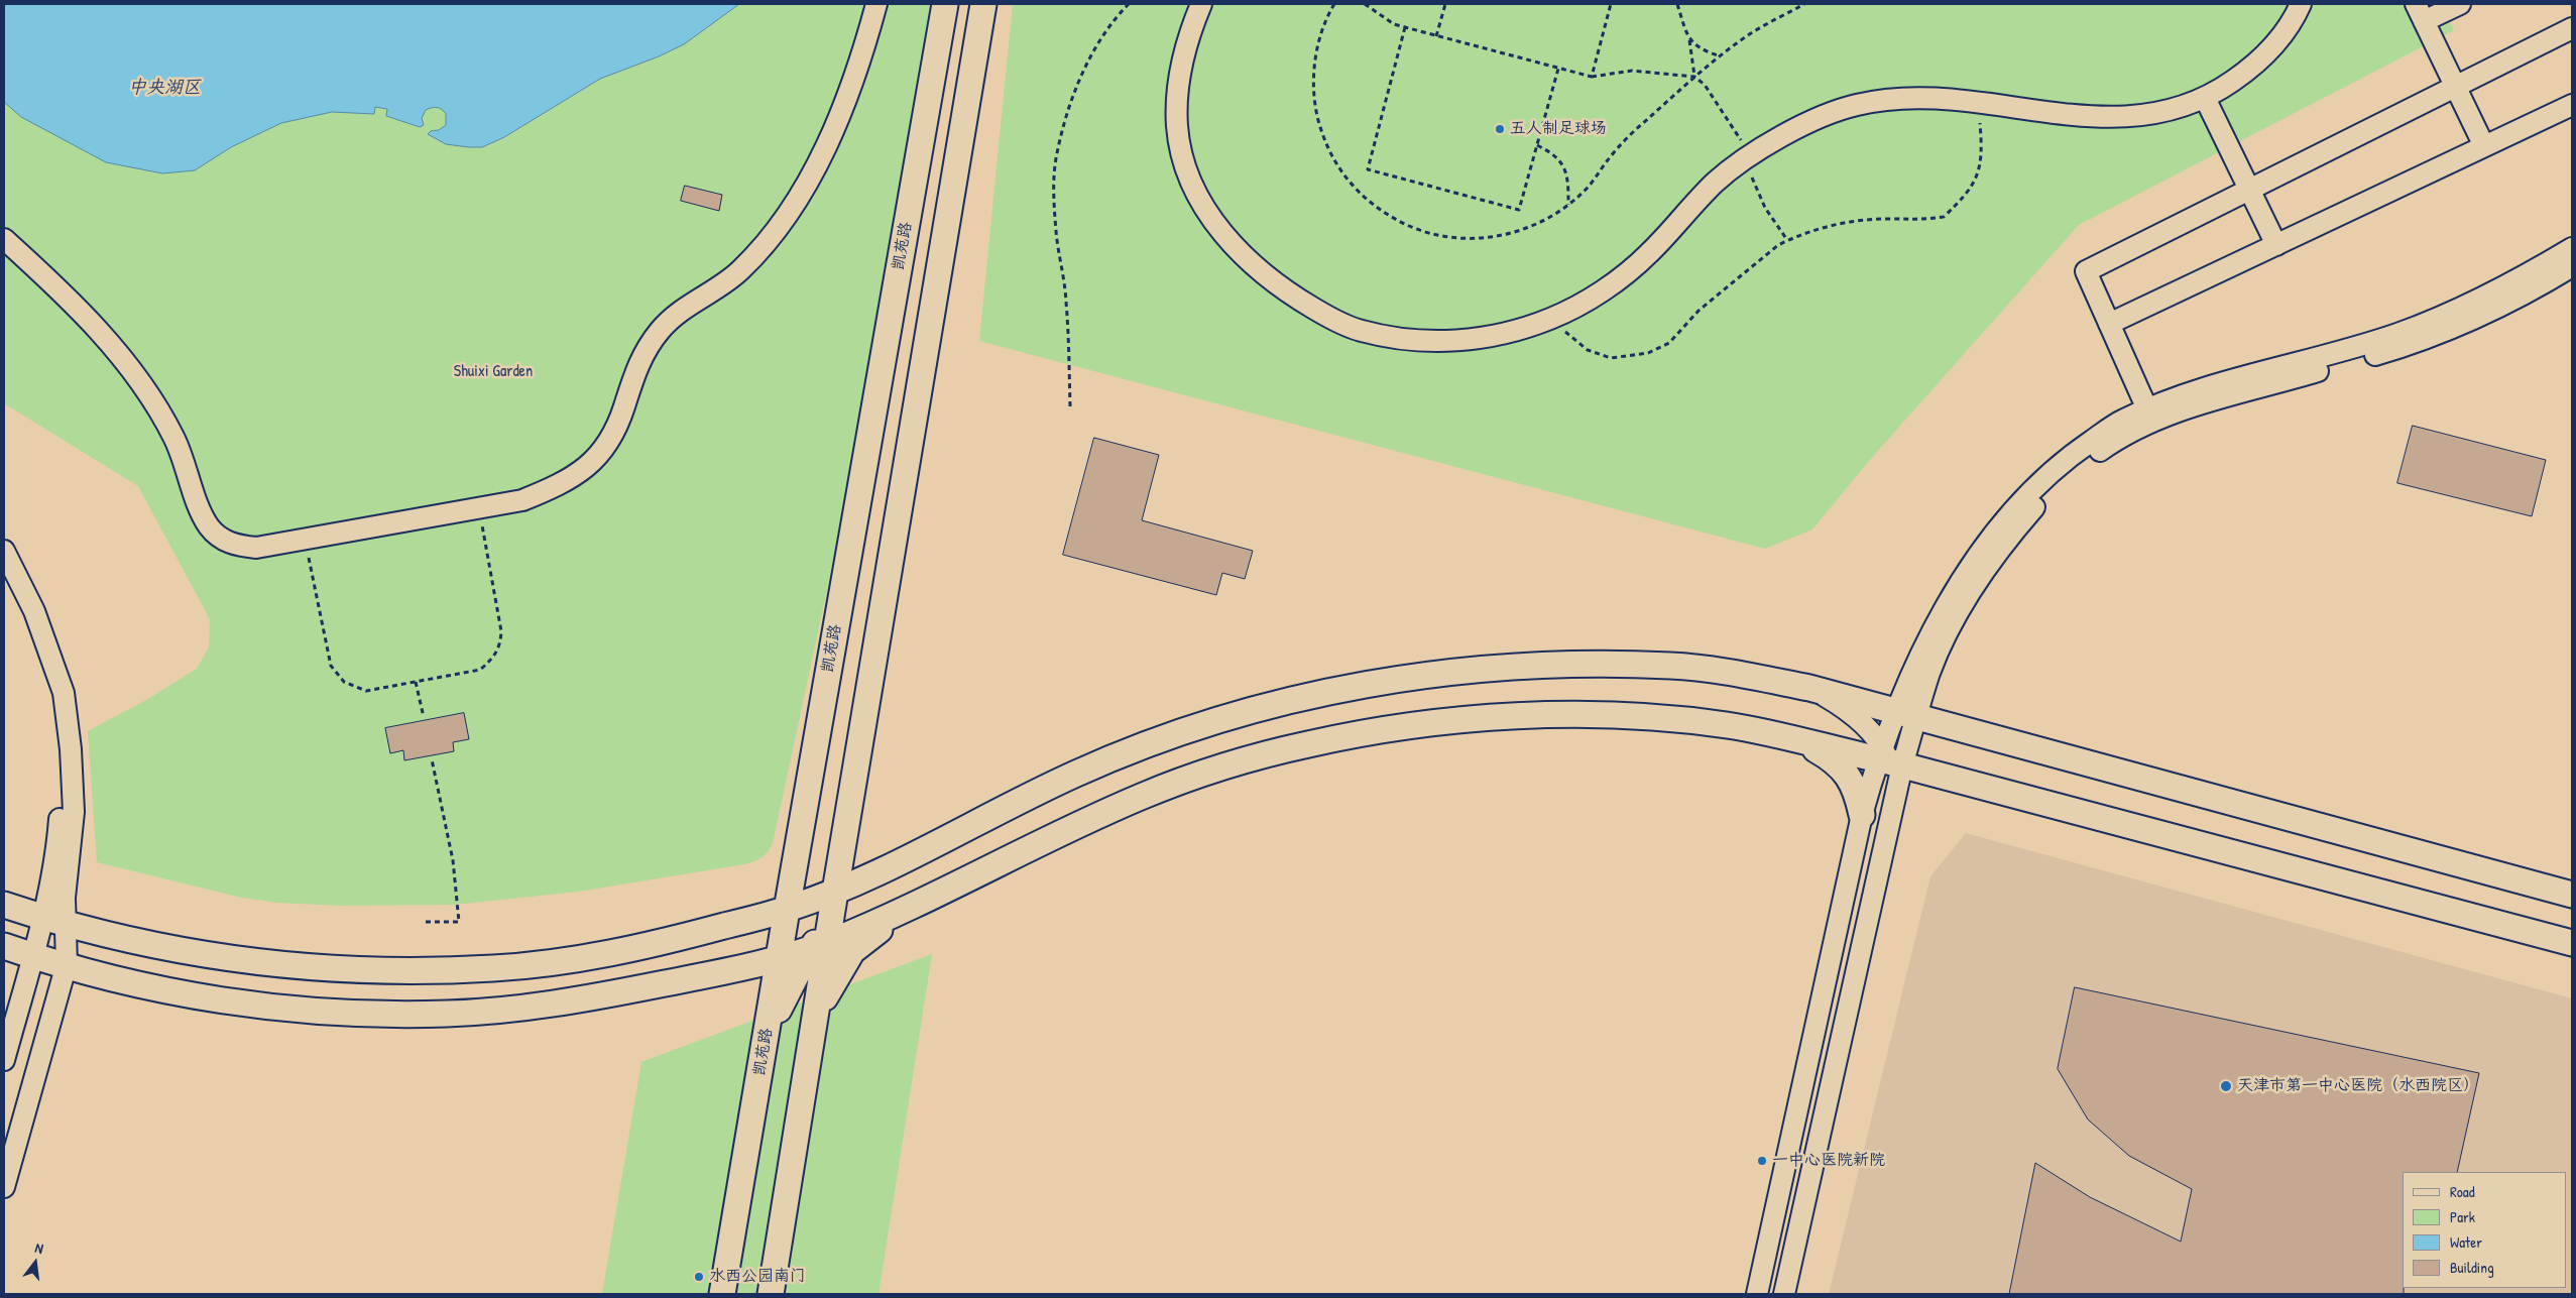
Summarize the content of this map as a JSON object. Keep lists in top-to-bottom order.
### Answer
{
  "streets": {
    "main road": ["凯苑路"]
  },
  "water": ["中央湖区"],
  "parks": ["Shuixi Garden"],
  "places": [
    "五人制足球场",
    "天津市第一中心医院（水西院区）",
    "一中心医院新院",
    "水西公园南门"
  ],
  "legend": [
    "Road",
    "Park",
    "Water",
    "Building"
  ],
  "north": "top"
}
